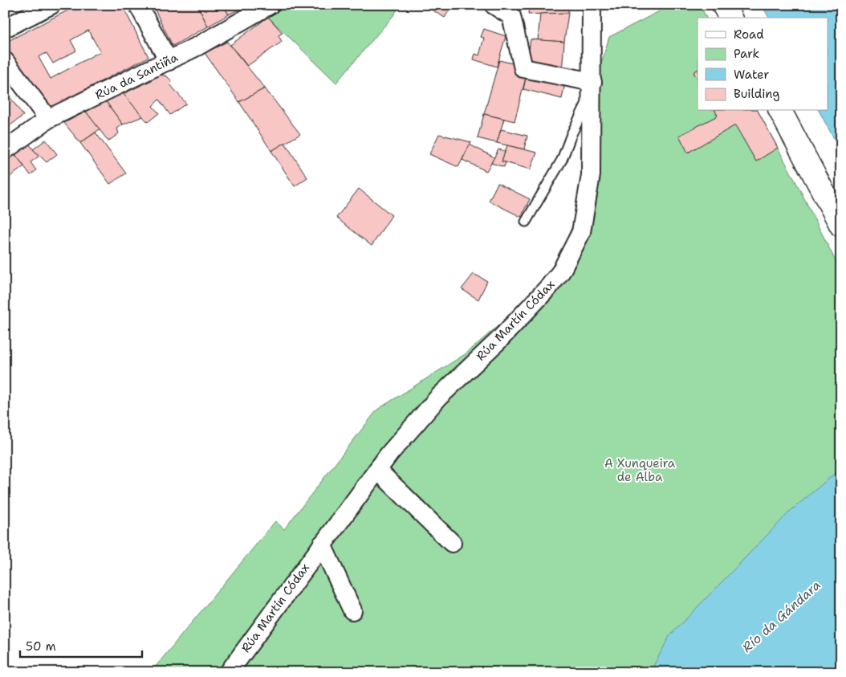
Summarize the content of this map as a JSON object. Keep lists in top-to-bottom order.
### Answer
{
  "streets": {
    "street": ["Rúa da Santiña", "Rúa Martín Códax"]
  },
  "water": ["Río da Gándara"],
  "parks": ["A Xunqueira de Alba"],
  "legend": [
    "Road",
    "Park",
    "Water",
    "Building"
  ],
  "scale_bar": "50 m"
}
